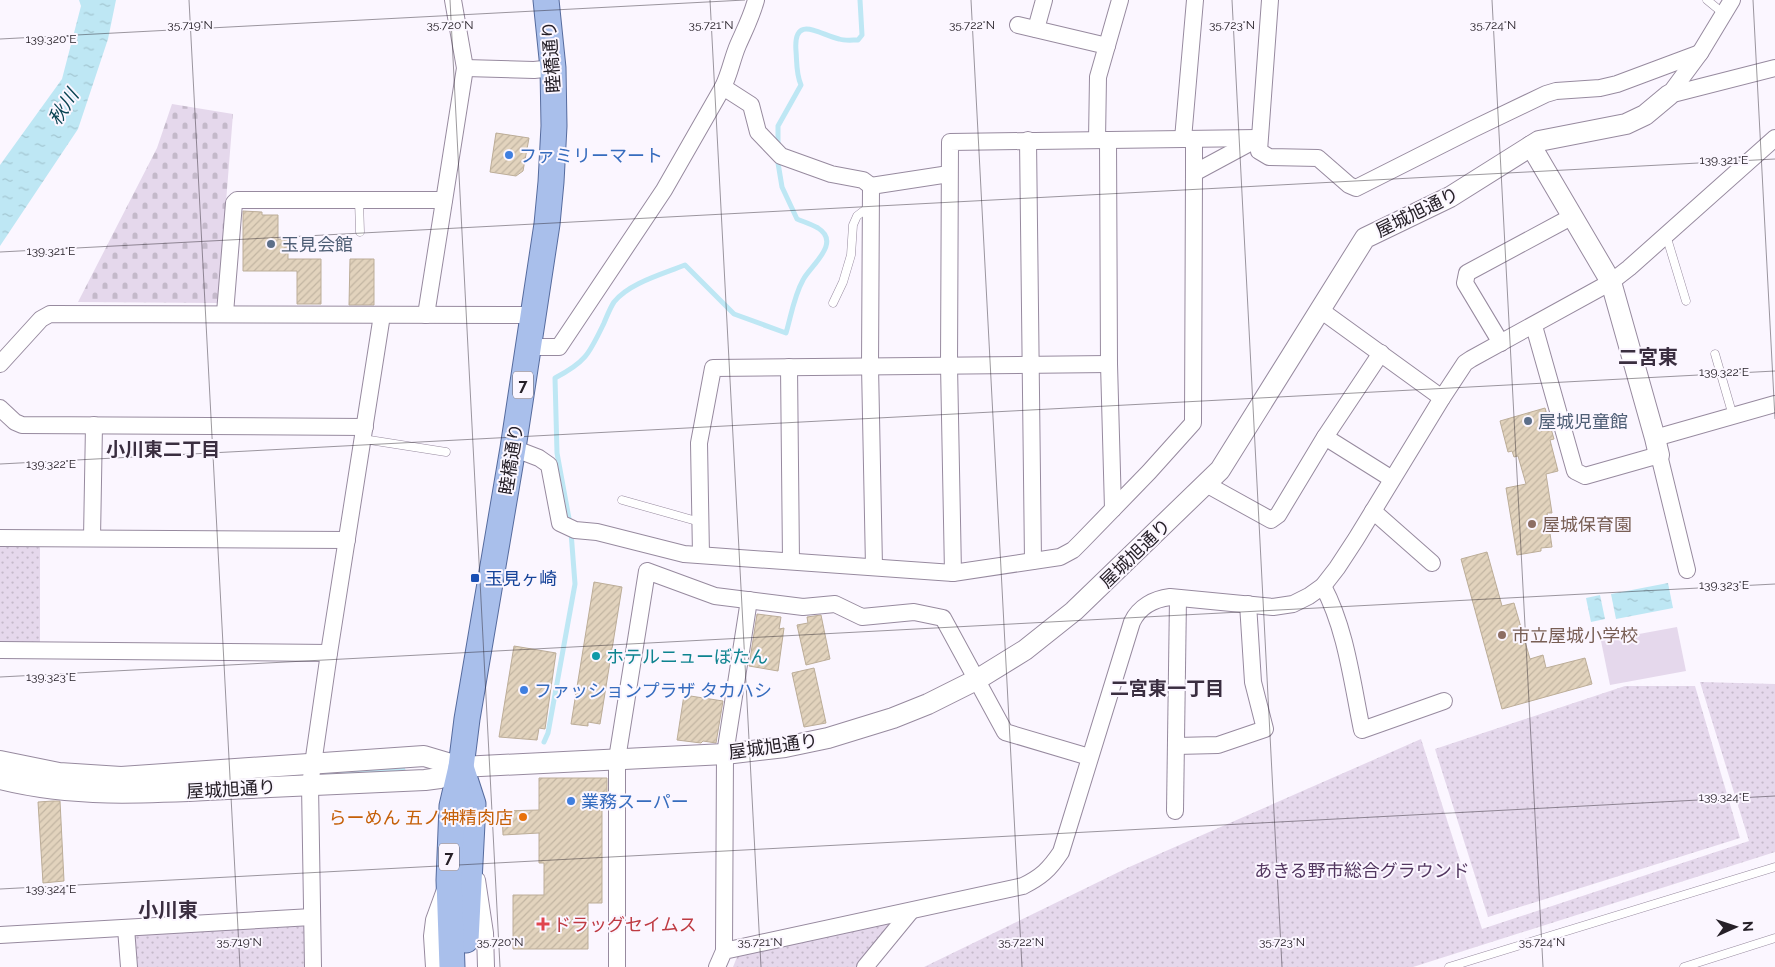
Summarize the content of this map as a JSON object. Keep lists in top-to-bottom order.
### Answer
{
  "streets": {
    "main road": ["睦橋通り", "7"],
    "street": ["屋城旭通り"]
  },
  "crossings": [
    ["睦橋通り", "屋城旭通り"]
  ],
  "districts": [
    "二宮東",
    "小川東二丁目",
    "二宮東一丁目",
    "小川東"
  ],
  "water": ["秋川"],
  "parks": ["あきる野市総合グラウンド"],
  "places": {
    "other": [
      "ファミリーマート",
      "玉見会館",
      "屋城児童館",
      "屋城保育園",
      "市立屋城小学校",
      "ホテルニューぼたん",
      "ファッションプラザ タカハシ",
      "業務スーパー",
      "らーめん 五ノ神精肉店"
    ],
    "transit": ["玉見ヶ崎"],
    "health": ["ドラッグセイムス"]
  },
  "north": "right",
  "coordinates": [
    "35.719°N",
    "35.720°N",
    "35.721°N",
    "35.722°N",
    "35.723°N",
    "35.724°N",
    "139.320°E",
    "139.321°E",
    "139.322°E",
    "139.323°E",
    "139.324°E"
  ]
}
